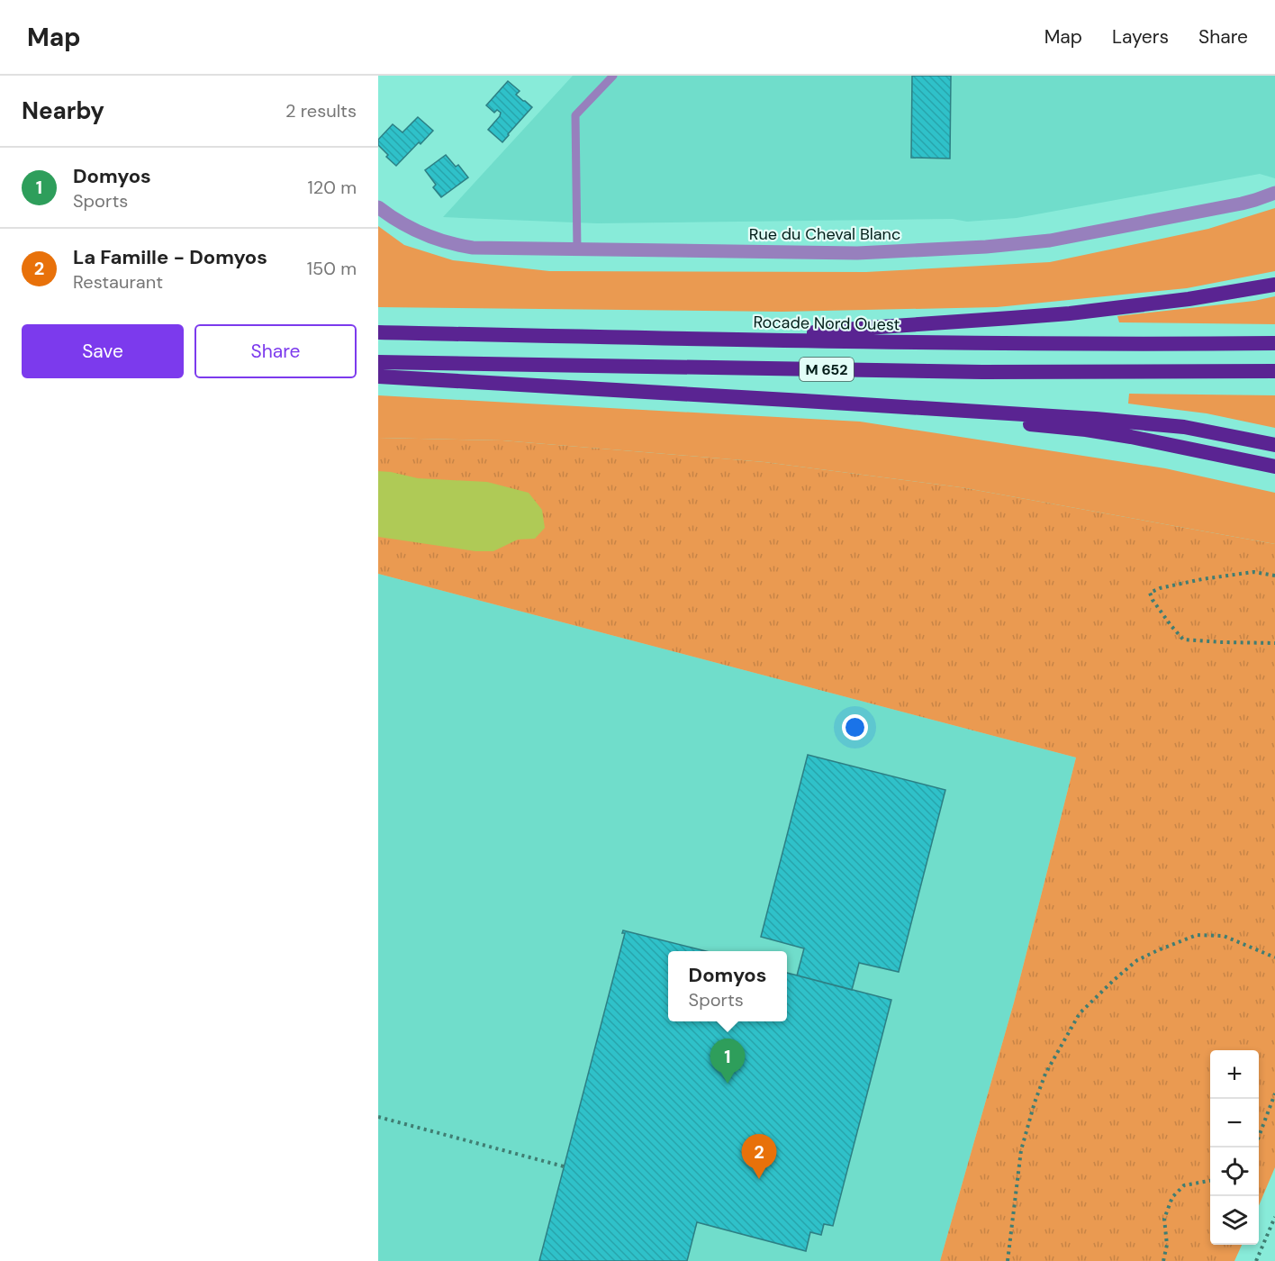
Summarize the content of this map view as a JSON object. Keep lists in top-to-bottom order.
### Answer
{
  "streets": {
    "highway": ["Rocade Nord Ouest", "M 652"],
    "street": ["Rue du Cheval Blanc"]
  },
  "page": {
    "header": "Map",
    "nav": ["Map", "Layers", "Share"],
    "heading": ["Nearby", "2 results"],
    "list": [
      {
        "mark": "1",
        "name": "Domyos",
        "note": "Sports",
        "value": "120 m"
      },
      {
        "mark": "2",
        "name": "La Famille - Domyos",
        "note": "Restaurant",
        "value": "150 m"
      }
    ],
    "buttons": ["Save", "Share"],
    "popup": ["Domyos", "Sports"],
    "pins": ["1", "2"],
    "map_buttons": ["+", "−"]
  }
}
